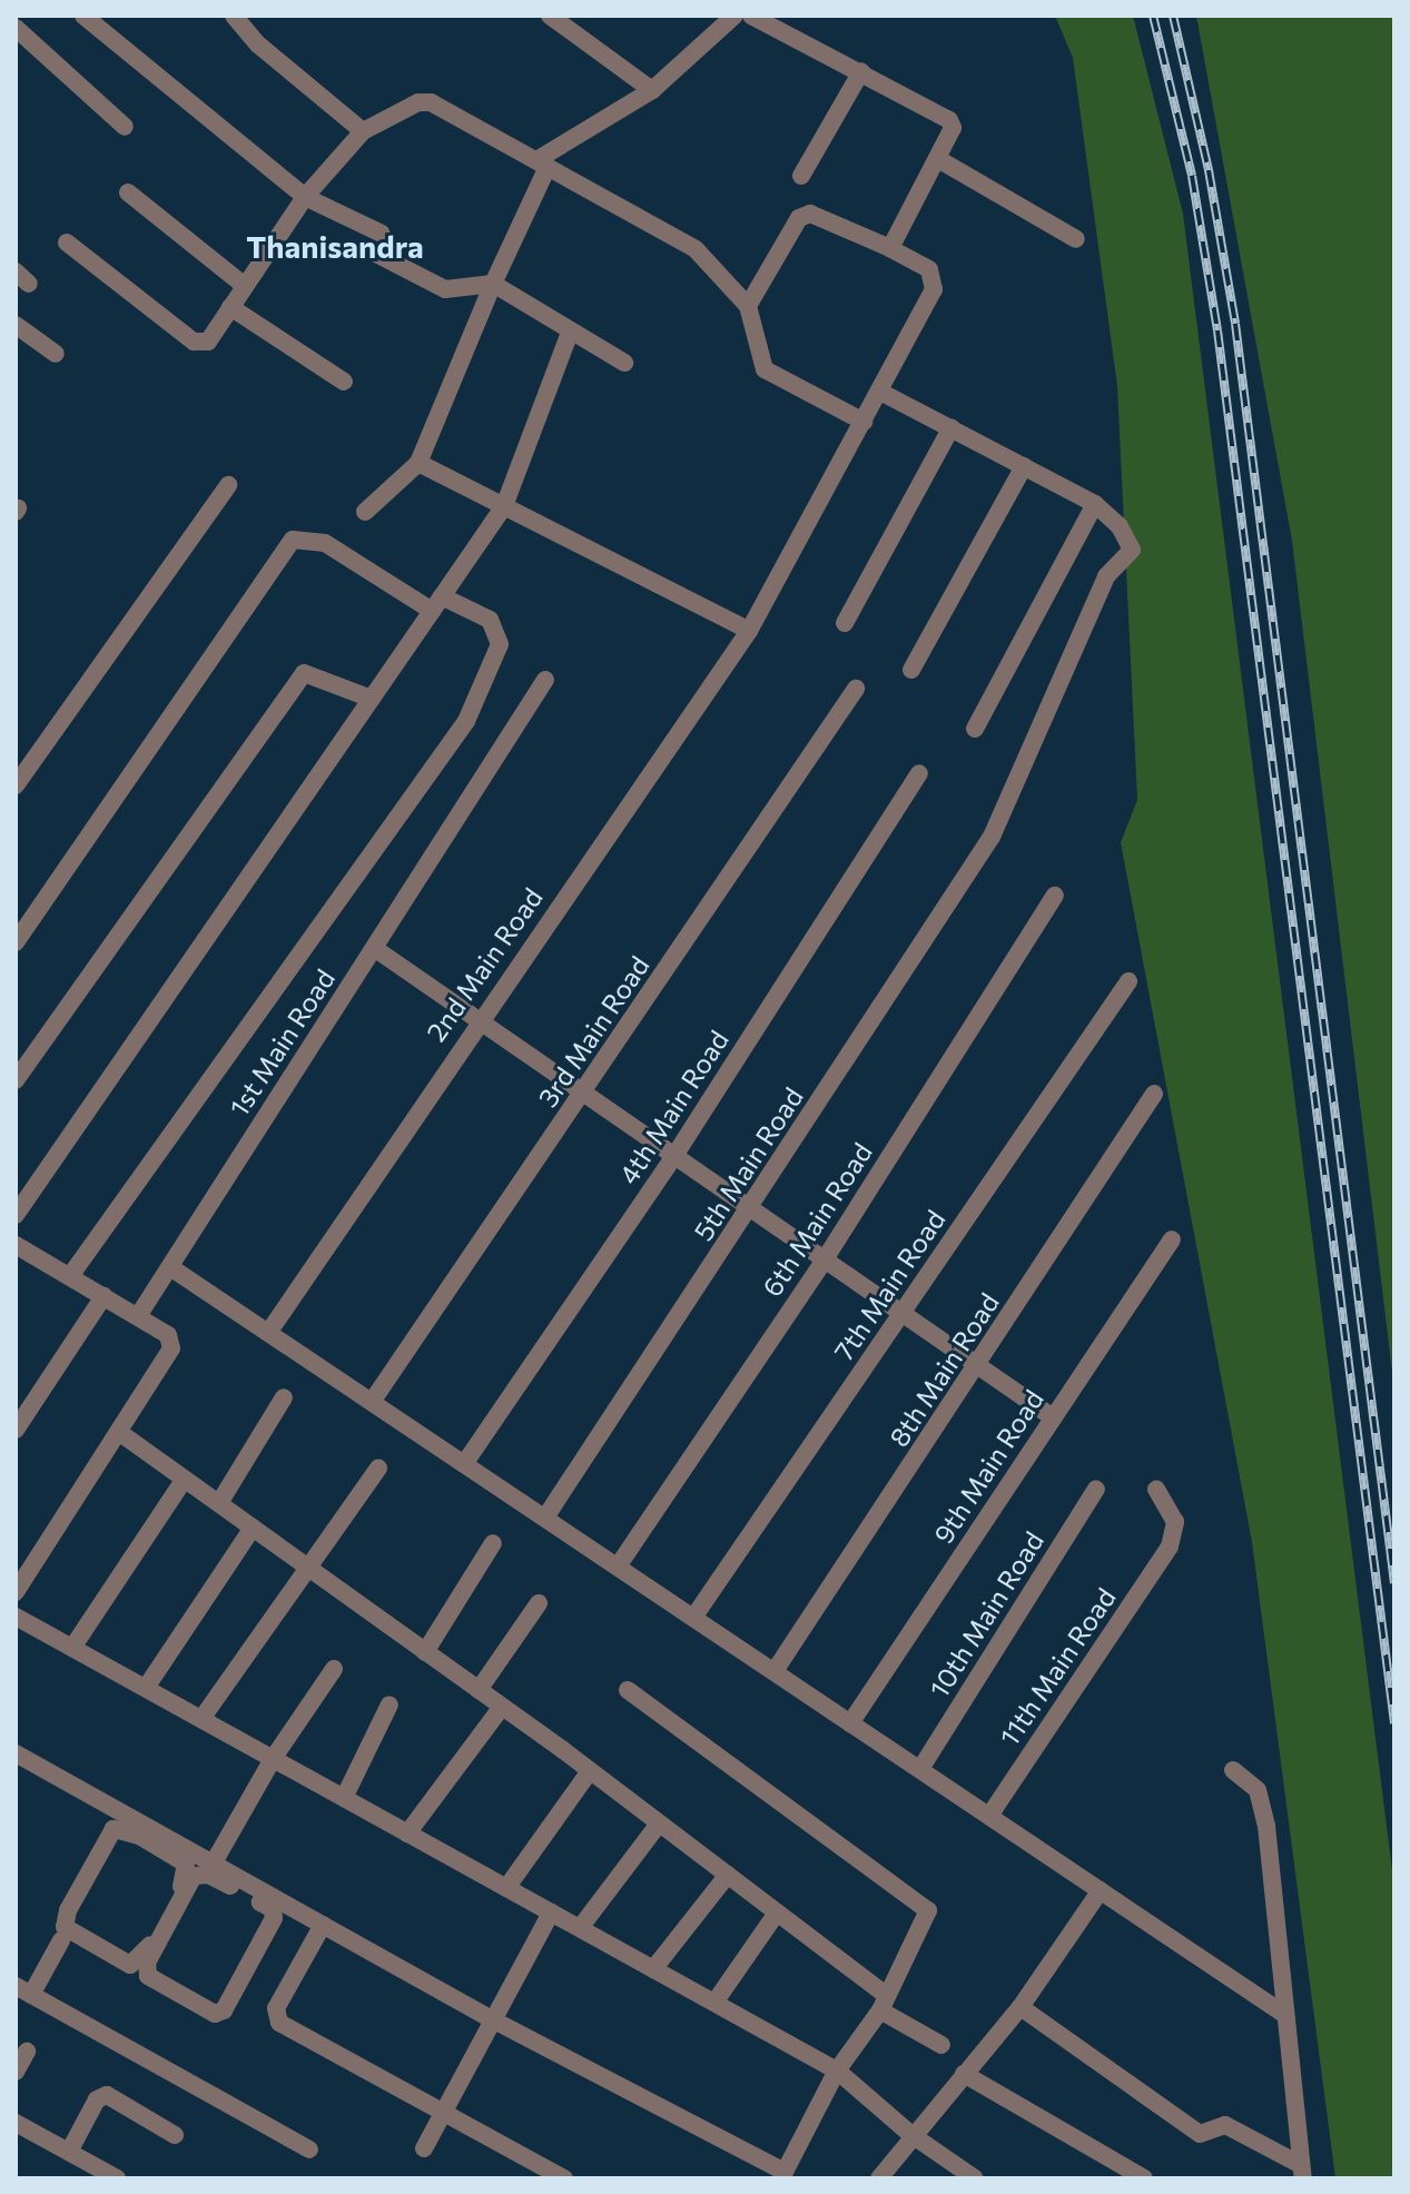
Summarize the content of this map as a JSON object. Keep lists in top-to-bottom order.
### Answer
{
  "streets": {
    "street": [
      "2nd Main Road",
      "3rd Main Road",
      "1st Main Road",
      "4th Main Road",
      "5th Main Road",
      "6th Main Road",
      "7th Main Road",
      "8th Main Road",
      "9th Main Road",
      "10th Main Road",
      "11th Main Road"
    ]
  },
  "districts": ["Thanisandra"]
}
